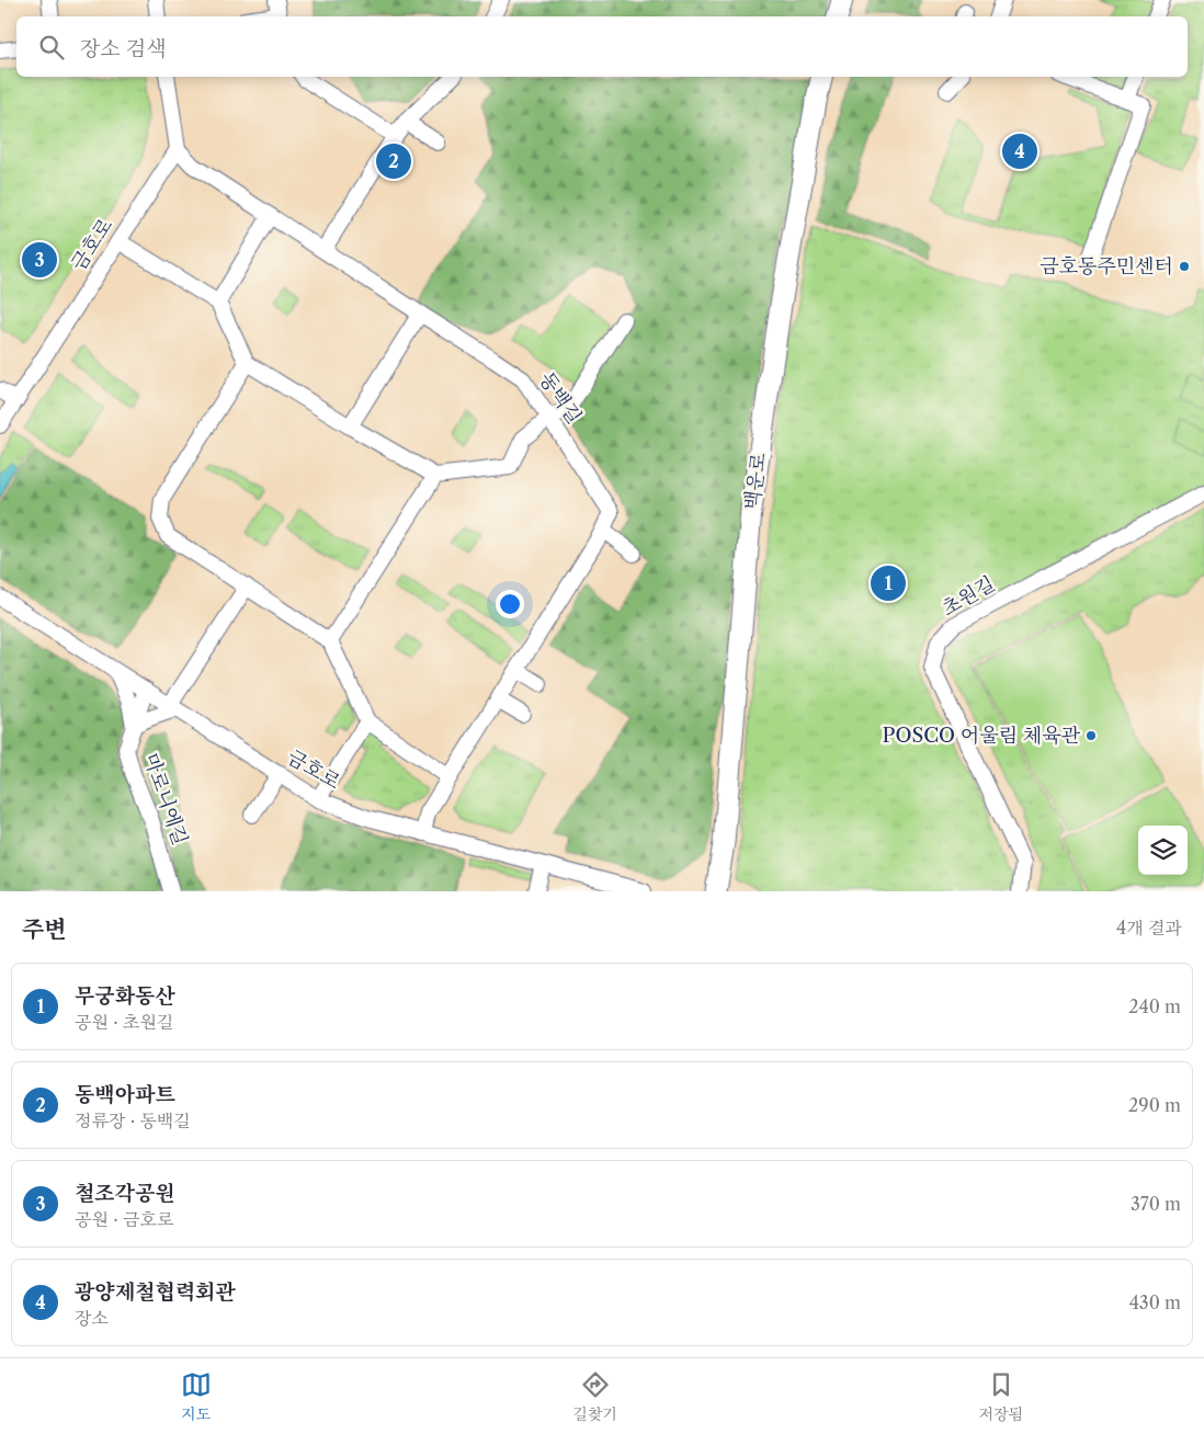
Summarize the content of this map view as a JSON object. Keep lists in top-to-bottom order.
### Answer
{
  "streets": {
    "main road": ["백운로"],
    "street": [
      "금호로",
      "동백길",
      "초원길",
      "마로니에길"
    ]
  },
  "crossings": [
    ["금호로", "동백길"],
    ["금호로", "마로니에길"]
  ],
  "places": ["금호동주민센터", "POSCO 어울림 체육관"],
  "page": {
    "search": "장소 검색",
    "pins": [
      "4",
      "2",
      "3",
      "1"
    ],
    "heading": ["주변", "4개 결과"],
    "list": [
      {
        "mark": "1",
        "name": "무궁화동산",
        "note": "공원 · 초원길",
        "value": "240 m"
      },
      {
        "mark": "2",
        "name": "동백아파트",
        "note": "정류장 · 동백길",
        "value": "290 m"
      },
      {
        "mark": "3",
        "name": "철조각공원",
        "note": "공원 · 금호로",
        "value": "370 m"
      },
      {
        "mark": "4",
        "name": "광양제철협력회관",
        "note": "장소",
        "value": "430 m"
      }
    ],
    "nav": ["지도", "길찾기", "저장됨"]
  }
}
